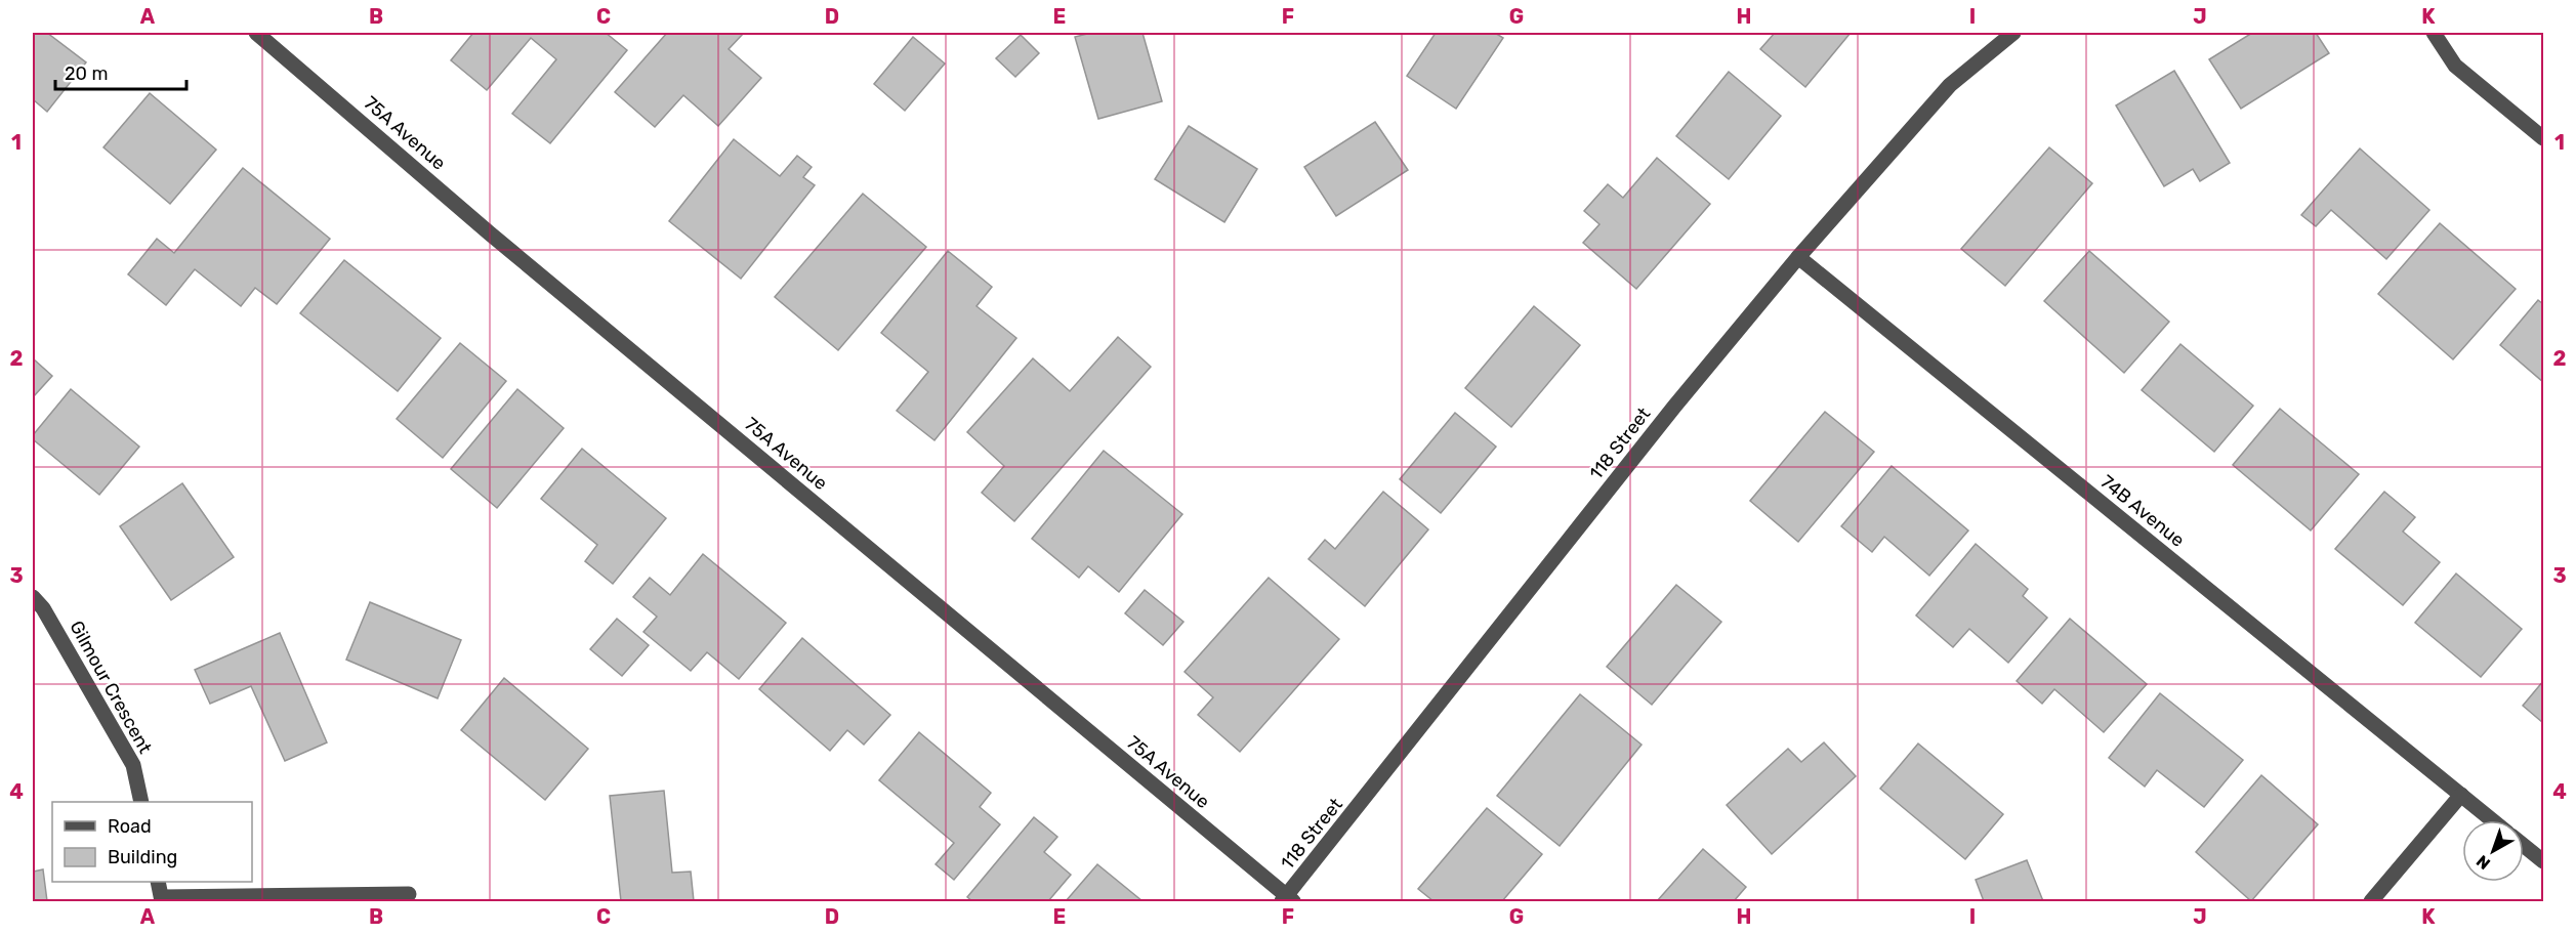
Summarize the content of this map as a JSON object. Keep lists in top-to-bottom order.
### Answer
{
  "streets": {
    "street": [
      "75A Avenue",
      "118 Street",
      "74B Avenue",
      "Gilmour Crescent"
    ]
  },
  "crossings": [
    ["75A Avenue", "118 Street"],
    ["118 Street", "74B Avenue"]
  ],
  "legend": ["Road", "Building"],
  "scale_bar": "20 m",
  "north": "bottom left",
  "grid": {
    "columns": [
      "A",
      "B",
      "C",
      "D",
      "E",
      "F",
      "G",
      "H",
      "I",
      "J",
      "K"
    ],
    "rows": [
      "1",
      "2",
      "3",
      "4"
    ]
  }
}
